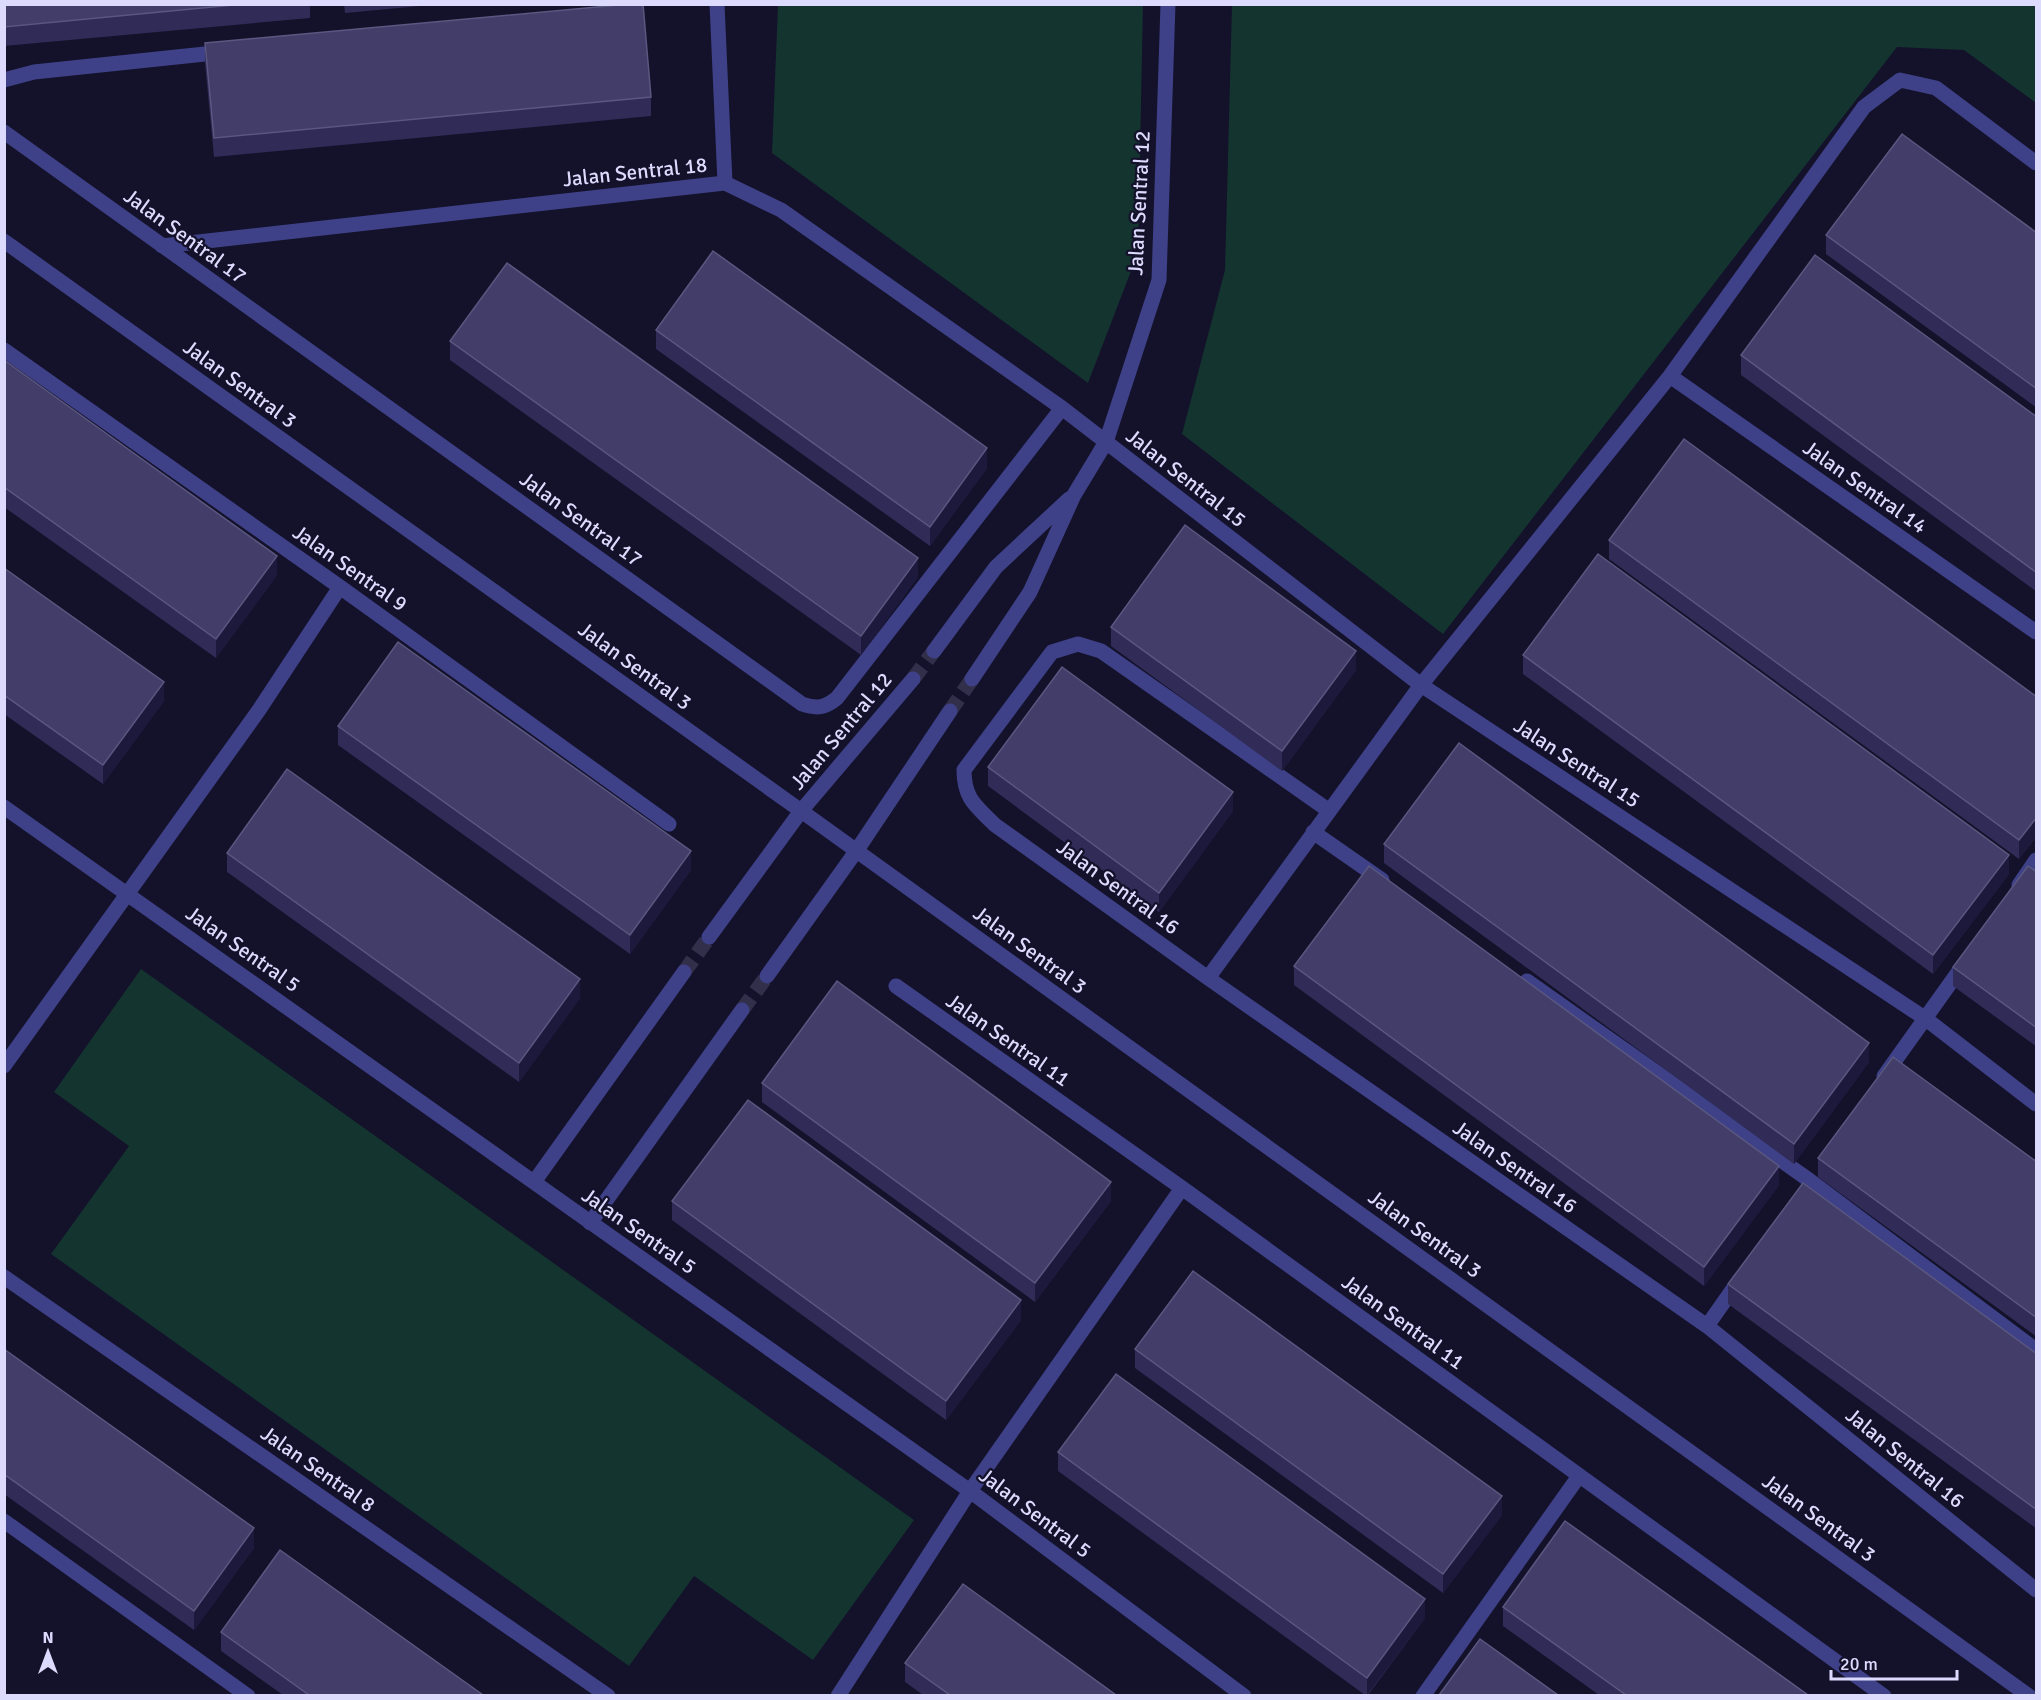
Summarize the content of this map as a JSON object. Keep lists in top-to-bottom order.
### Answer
{
  "streets": {
    "street": [
      "Jalan Sentral 18",
      "Jalan Sentral 12",
      "Jalan Sentral 17",
      "Jalan Sentral 3",
      "Jalan Sentral 15",
      "Jalan Sentral 14",
      "Jalan Sentral 9",
      "Jalan Sentral 16",
      "Jalan Sentral 5",
      "Jalan Sentral 11",
      "Jalan Sentral 8"
    ]
  },
  "crossings": [
    ["Jalan Sentral 18", "Jalan Sentral 12"],
    ["Jalan Sentral 18", "Jalan Sentral 17"],
    ["Jalan Sentral 18", "Jalan Sentral 15"],
    ["Jalan Sentral 12", "Jalan Sentral 3"],
    ["Jalan Sentral 12", "Jalan Sentral 15"]
  ],
  "scale_bar": "20 m",
  "north": "top"
}
